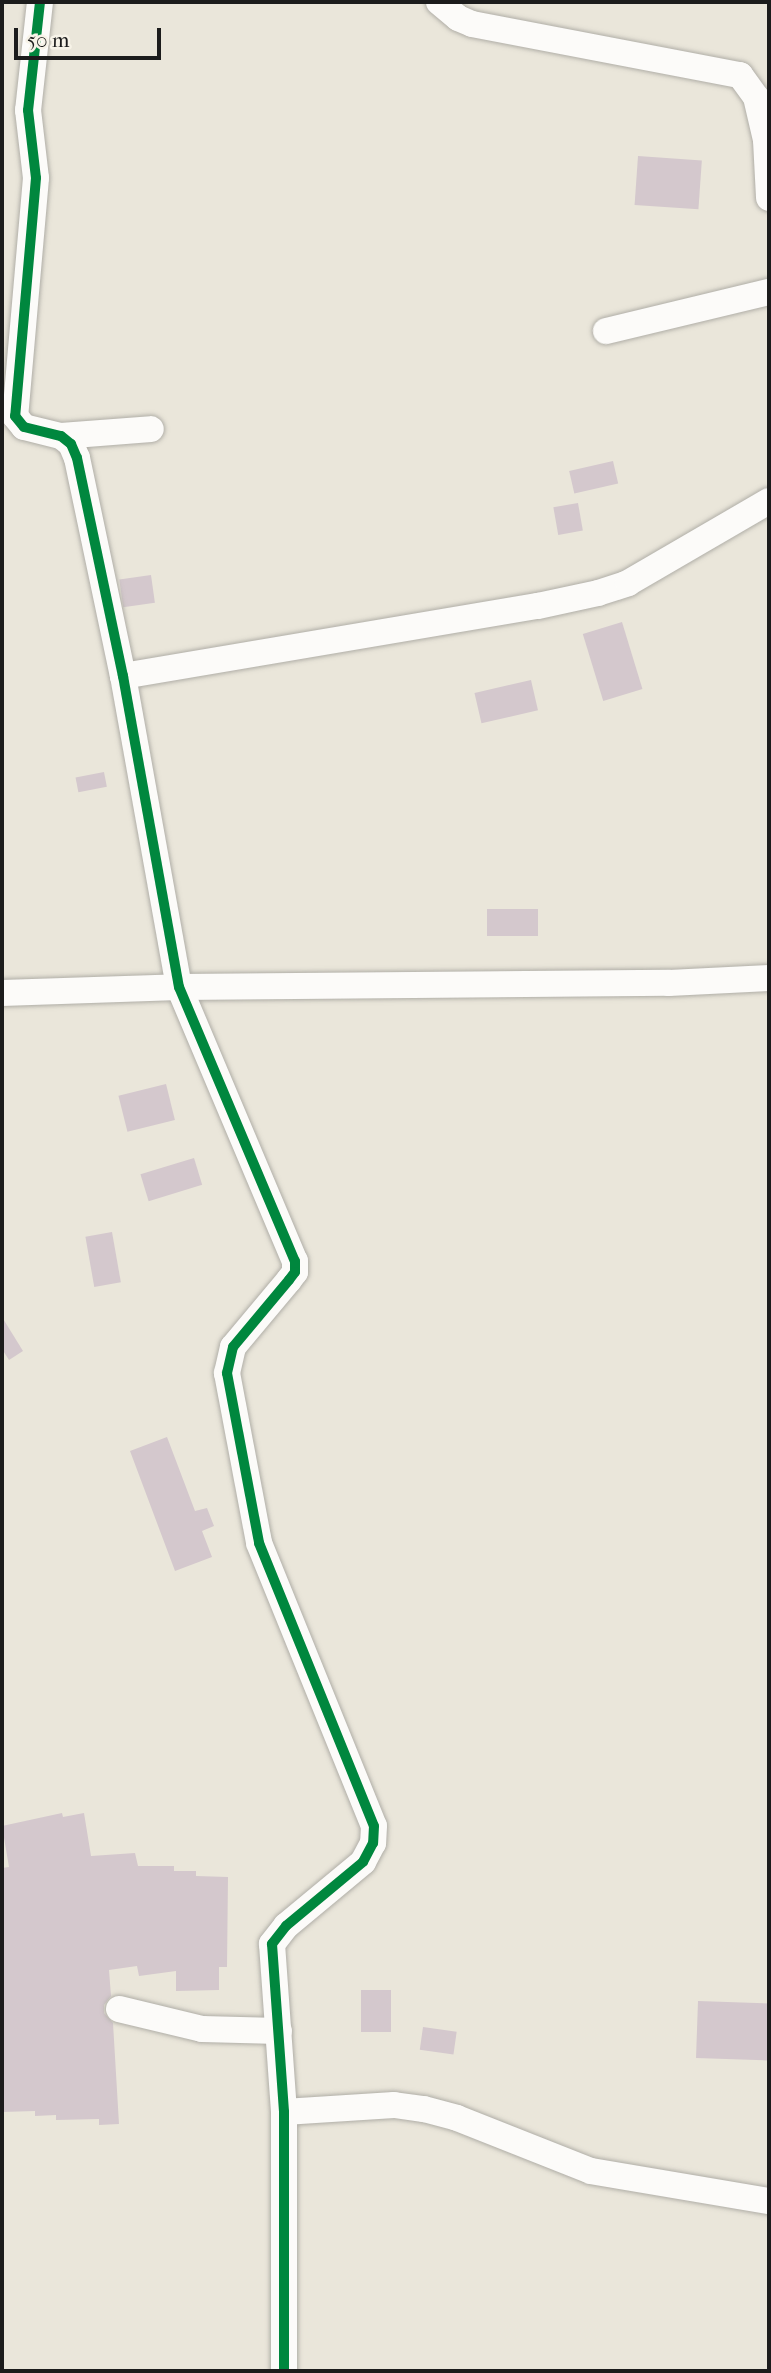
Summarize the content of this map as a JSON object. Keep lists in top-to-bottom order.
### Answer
{
  "scale_bar": "50 m"
}
